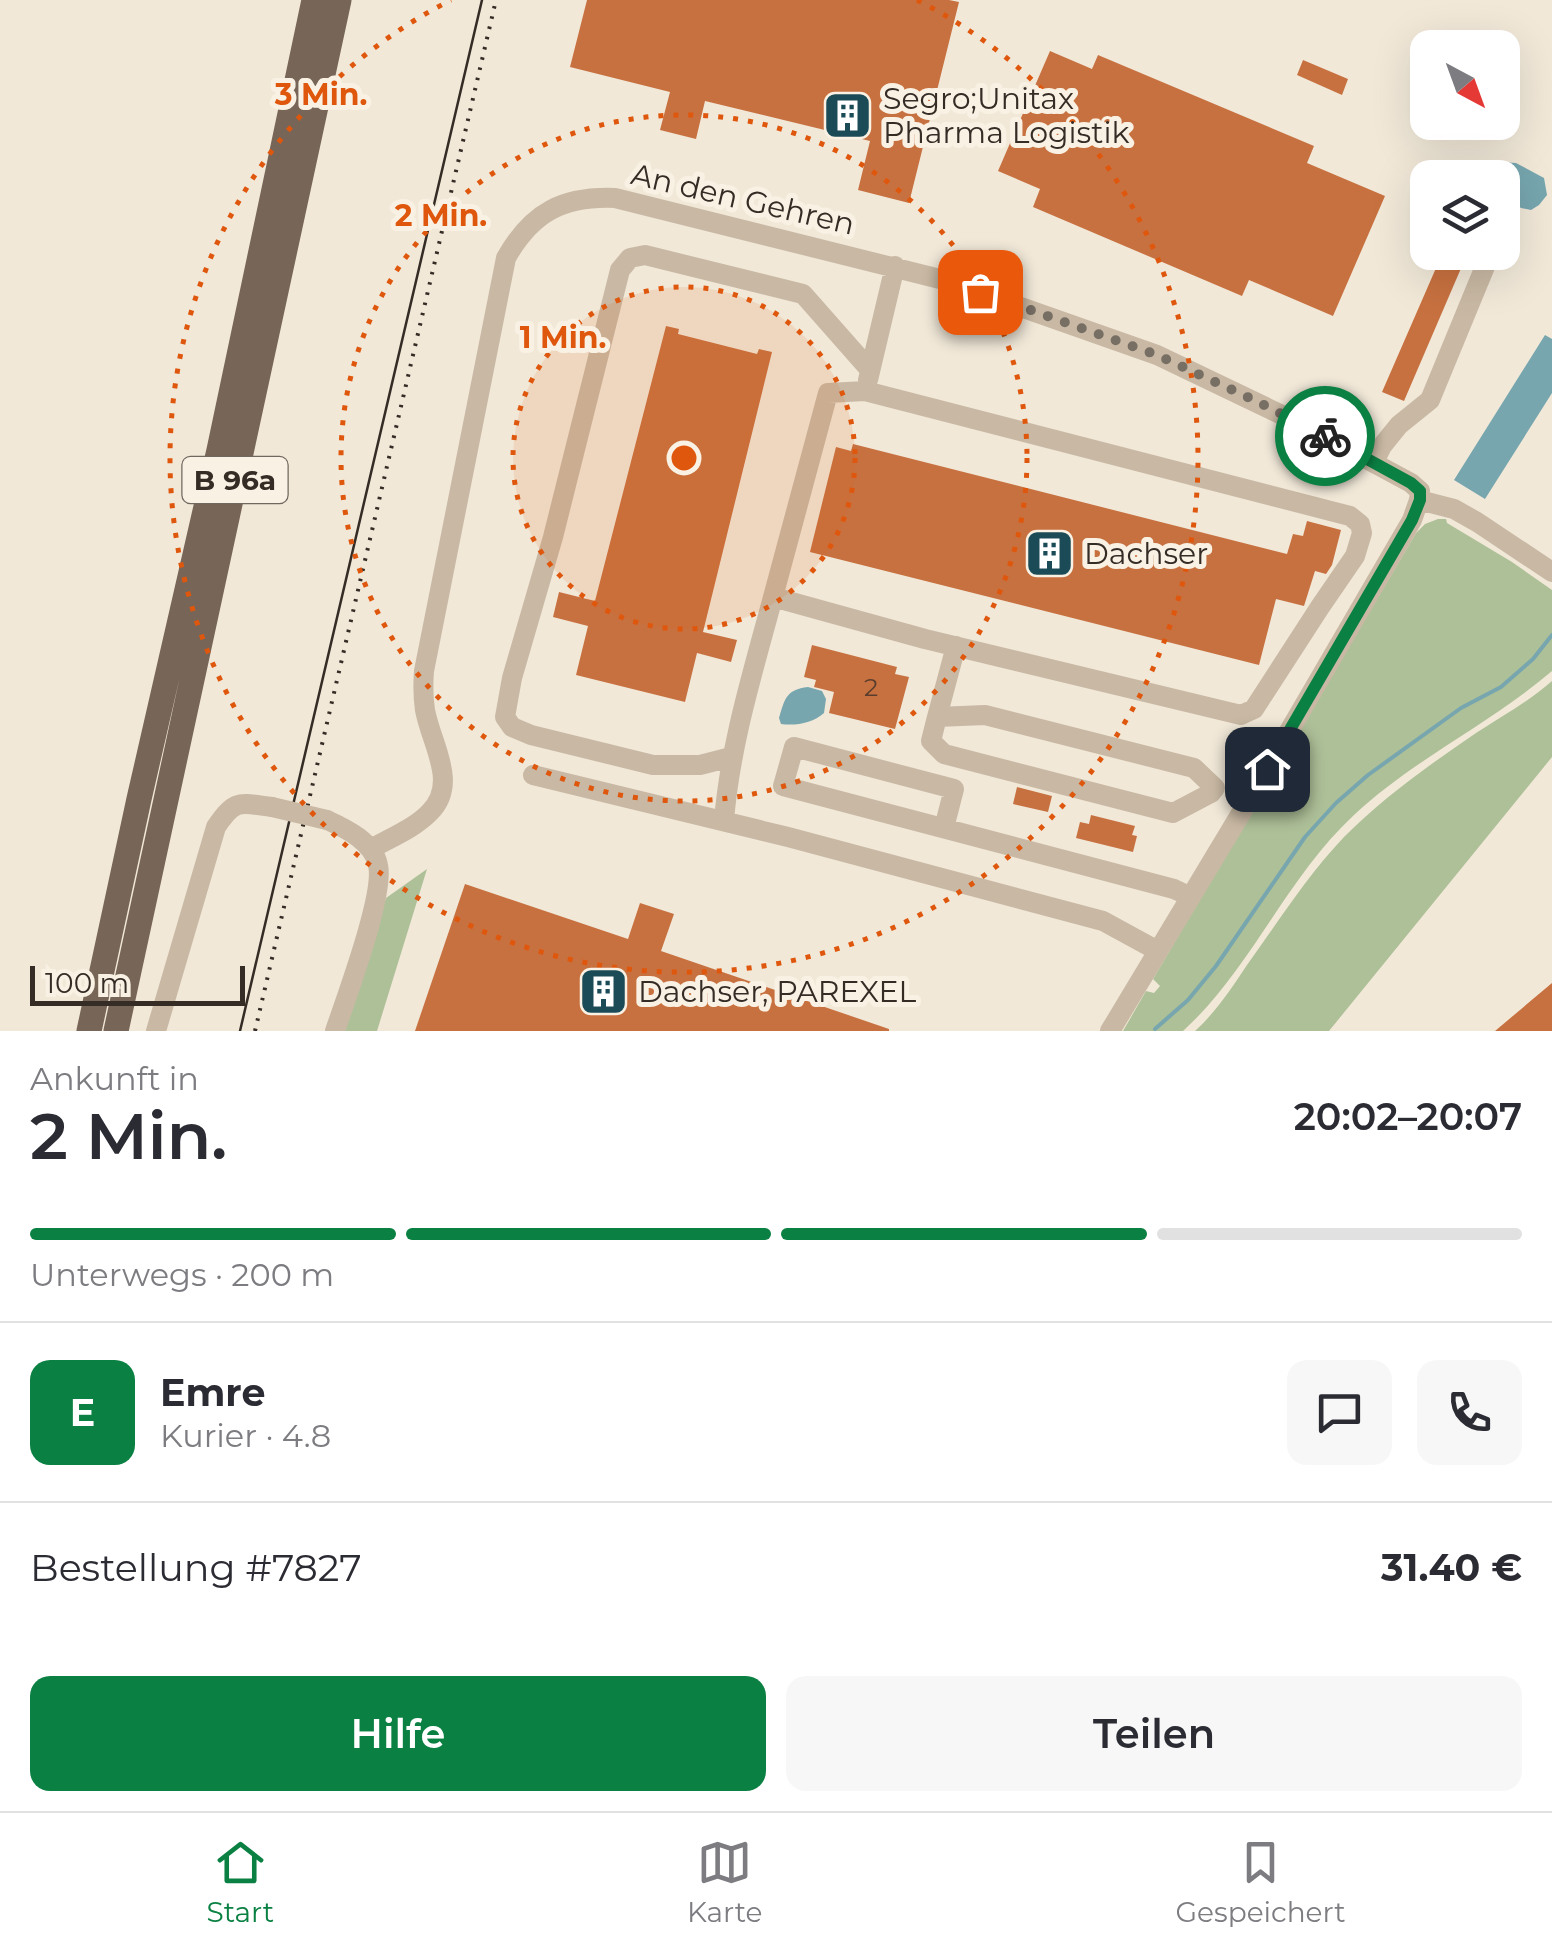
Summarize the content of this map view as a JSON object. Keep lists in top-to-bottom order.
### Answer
{
  "streets": {
    "main road": ["B 96a"],
    "street": ["An den Gehren"]
  },
  "places": {
    "building": ["Segro;Unitax Pharma Logistik", "Dachser", "Dachser, PAREXEL"]
  },
  "house_numbers": ["2"],
  "scale_bar": "100 m",
  "north": "bottom right",
  "page": {
    "scale": "100 m",
    "heading": ["2 Min.", "Ankunft in", "20:02–20:07"],
    "panel": [
      "Emre",
      "Kurier · 4.8",
      "Bestellung #7827",
      "31.40 €"
    ],
    "bar": "Unterwegs · 200 m",
    "round": "E",
    "buttons": ["Hilfe", "Teilen"],
    "tabs": ["Start", "Karte", "Gespeichert"]
  },
  "rings": ["3 Min.", "2 Min.", "1 Min."]
}
